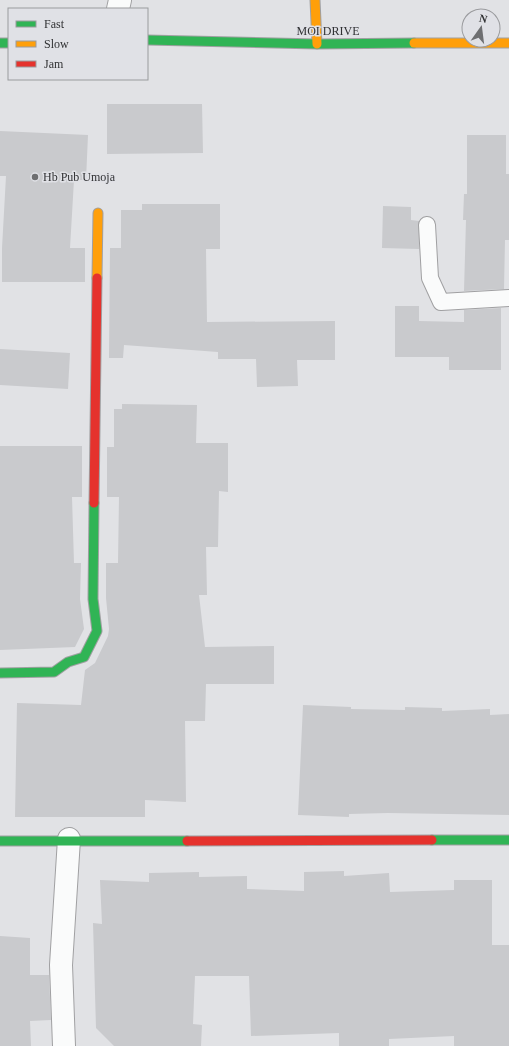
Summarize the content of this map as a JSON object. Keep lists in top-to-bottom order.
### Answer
{
  "streets": {
    "street": ["MOI DRIVE"]
  },
  "places": ["Hb Pub Umoja"],
  "legend": ["Fast", "Slow", "Jam"],
  "north": "top"
}
